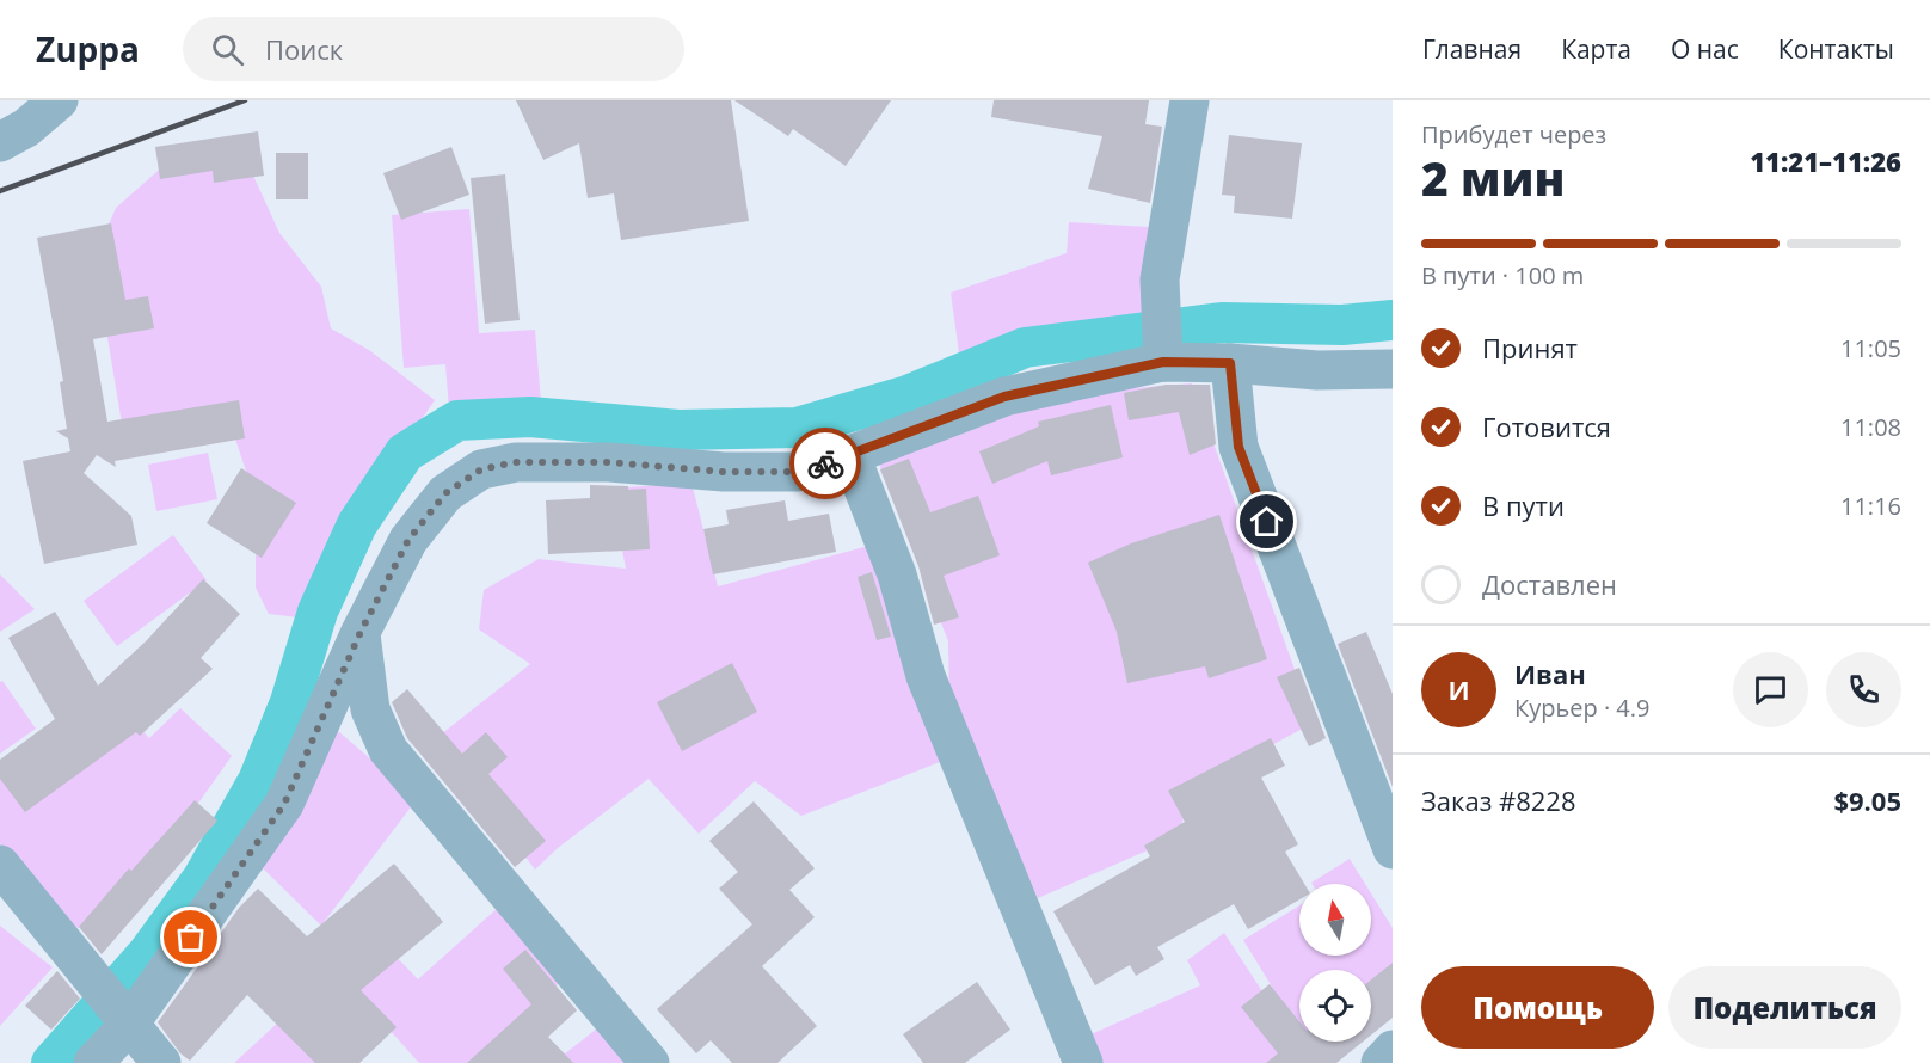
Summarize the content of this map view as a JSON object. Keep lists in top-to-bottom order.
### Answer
{
  "north": "top",
  "page": {
    "header": "Zuppa",
    "search": "Поиск",
    "nav": [
      "Главная",
      "Карта",
      "О нас",
      "Контакты"
    ],
    "heading": ["2 мин", "Прибудет через", "11:21–11:26"],
    "panel": [
      "Иван",
      "Курьер · 4.9",
      "Заказ #8228",
      "$9.05"
    ],
    "bar": "В пути · 100 m",
    "list": [
      ["Принят", "11:05"],
      ["Готовится", "11:08"],
      ["В пути", "11:16"],
      "Доставлен"
    ],
    "round": "И",
    "buttons": ["Помощь", "Поделиться"]
  }
}
